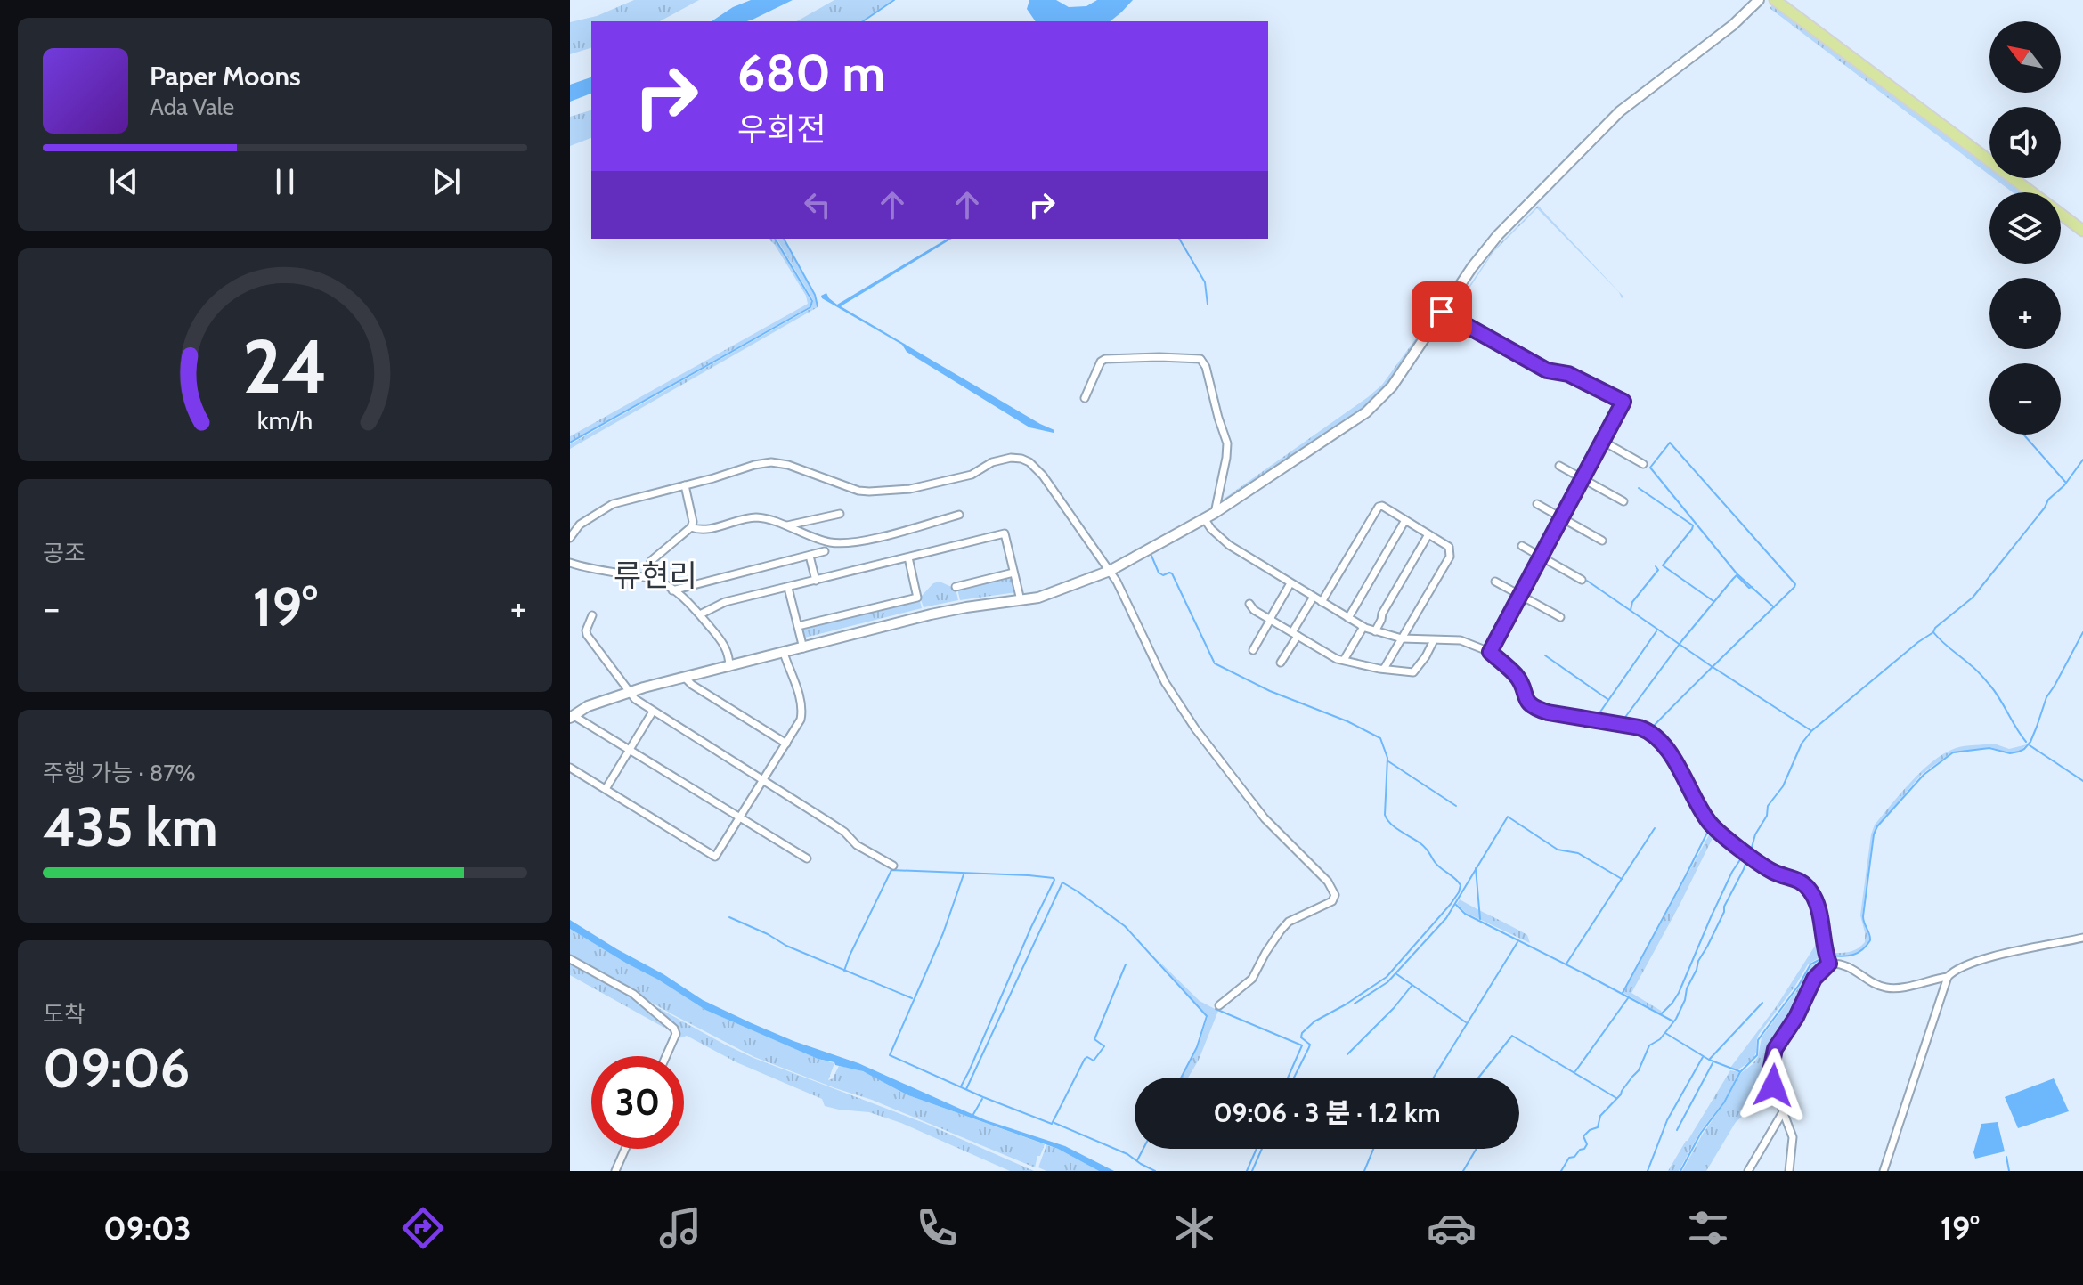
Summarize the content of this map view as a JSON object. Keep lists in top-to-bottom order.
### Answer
{
  "districts": ["류현리"],
  "north": "top left",
  "page": {
    "map_buttons": ["+", "−"],
    "turn": ["680 m", "우회전"],
    "song": ["Paper Moons", "Ada Vale"],
    "tile": [
      "공조",
      ["주행 가능 · 87%", "435 km"],
      ["도착", "09:06"]
    ],
    "heat": ["−", "19°", "+"],
    "limit": "30",
    "trip": "09:06 · 3 분 · 1.2 km",
    "tabs": ["09:03", "19°"],
    "gauge": ["24", "km/h"]
  }
}
